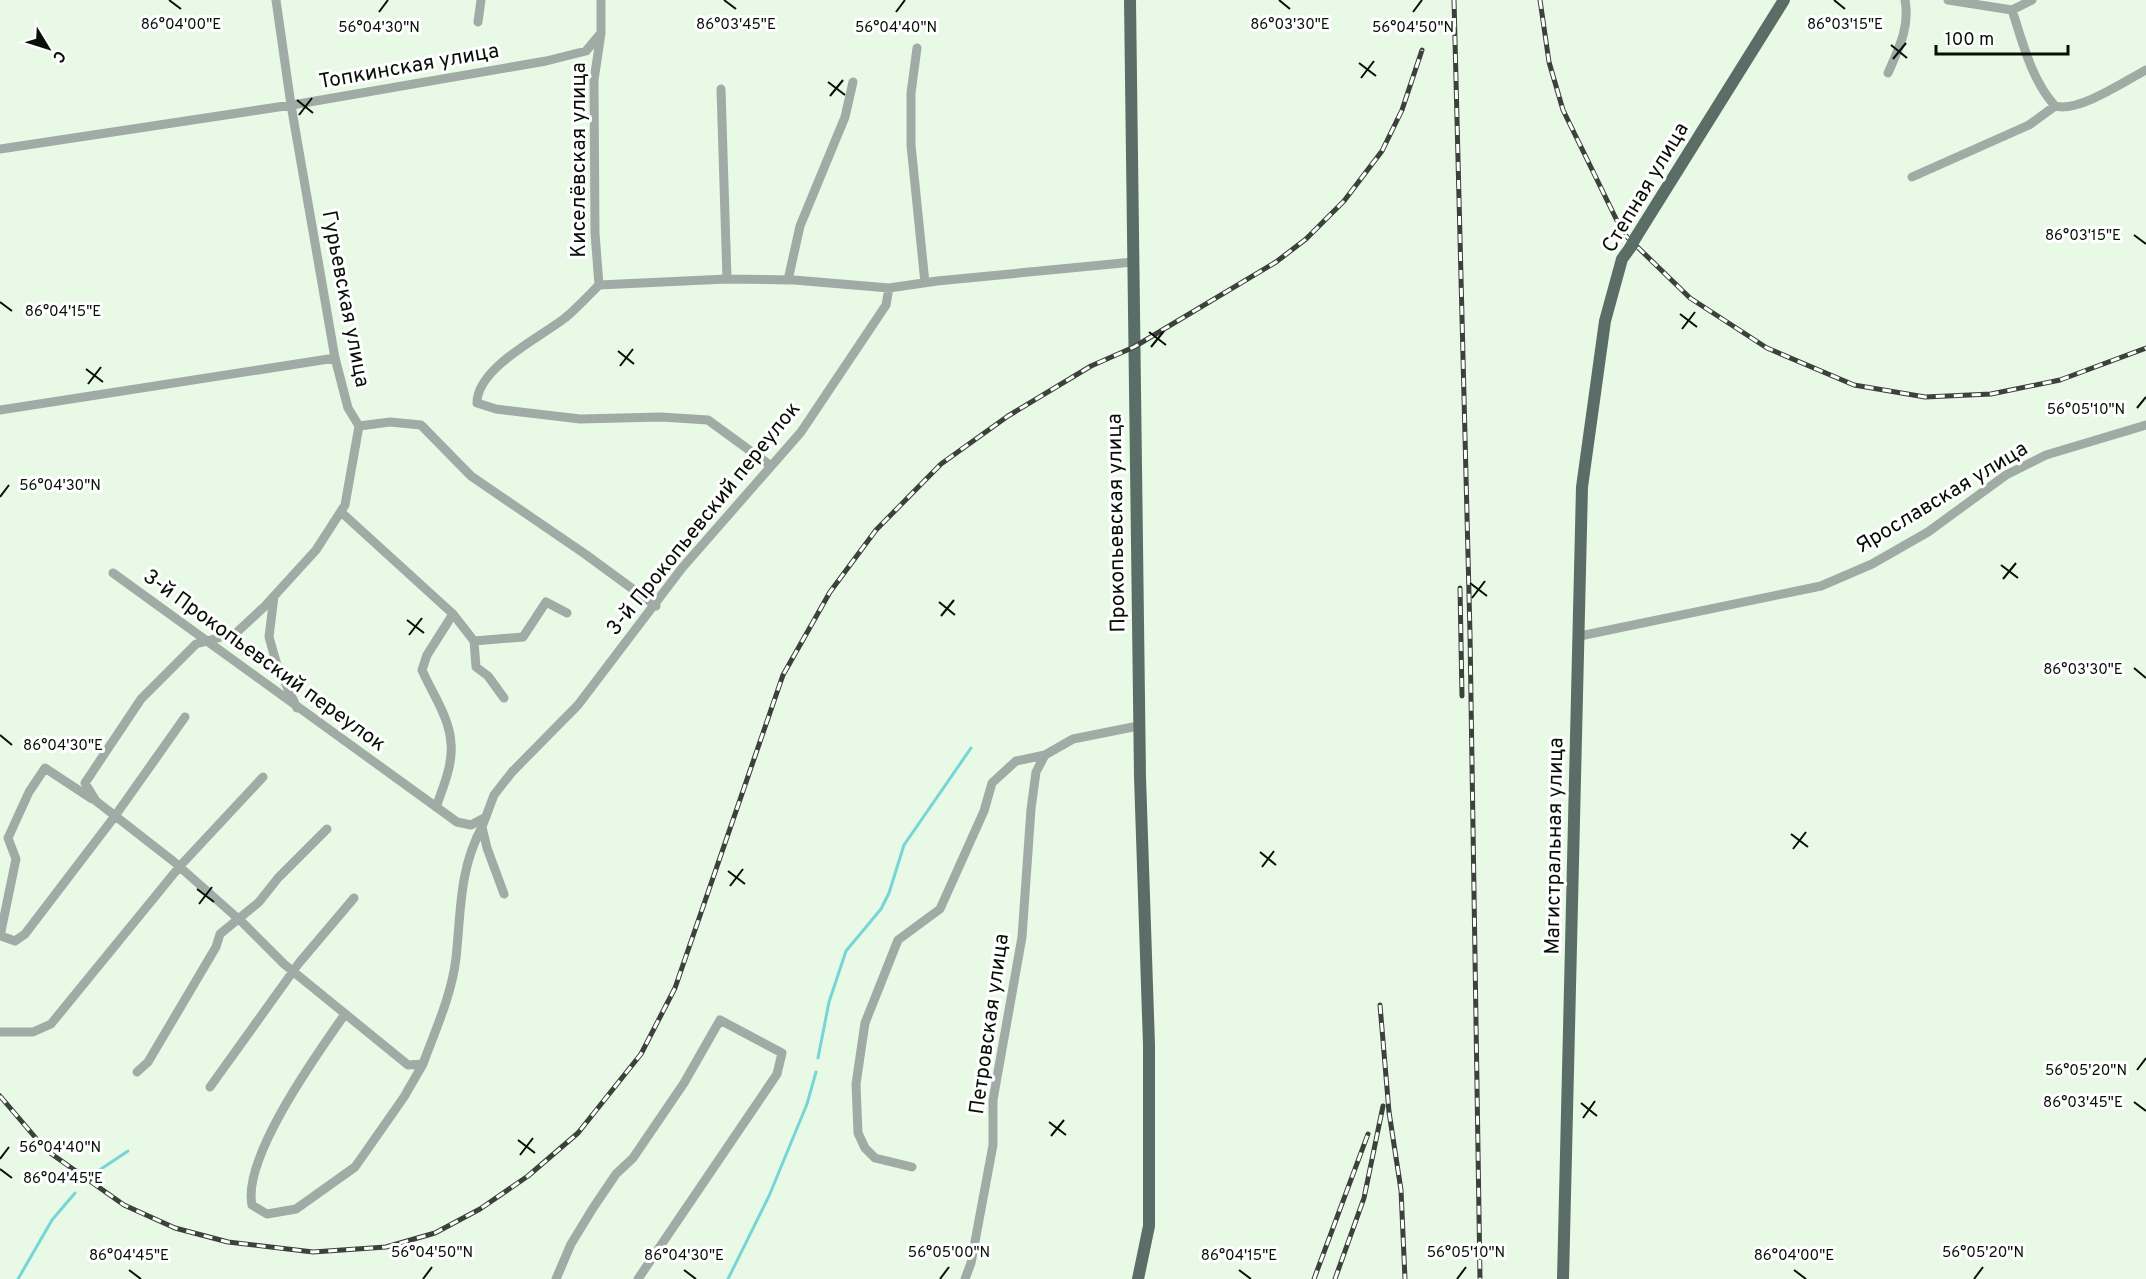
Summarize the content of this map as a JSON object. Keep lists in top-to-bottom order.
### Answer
{
  "streets": {
    "main road": ["Степная улица", "Прокопьевская улица", "Магистральная улица"],
    "street": [
      "Топкинская улица",
      "Киселёвская улица",
      "Гурьевская улица",
      "Ярославская улица",
      "3-й Прокопьевский переулок",
      "Петровская улица"
    ]
  },
  "crossings": [
    ["Топкинская улица", "Киселёвская улица"],
    ["Топкинская улица", "Гурьевская улица"],
    ["Степная улица", "Магистральная улица"],
    ["Ярославская улица", "Магистральная улица"]
  ],
  "scale_bar": "100 m",
  "north": "bottom right",
  "coordinates": [
    "86°04'00\"E",
    "86°03'45\"E",
    "86°03'30\"E",
    "86°03'15\"E",
    "56°04'30\"N",
    "56°04'40\"N",
    "56°04'50\"N",
    "86°04'15\"E",
    "56°05'10\"N",
    "86°04'30\"E",
    "56°05'20\"N",
    "86°04'45\"E",
    "56°05'00\"N"
  ]
}
